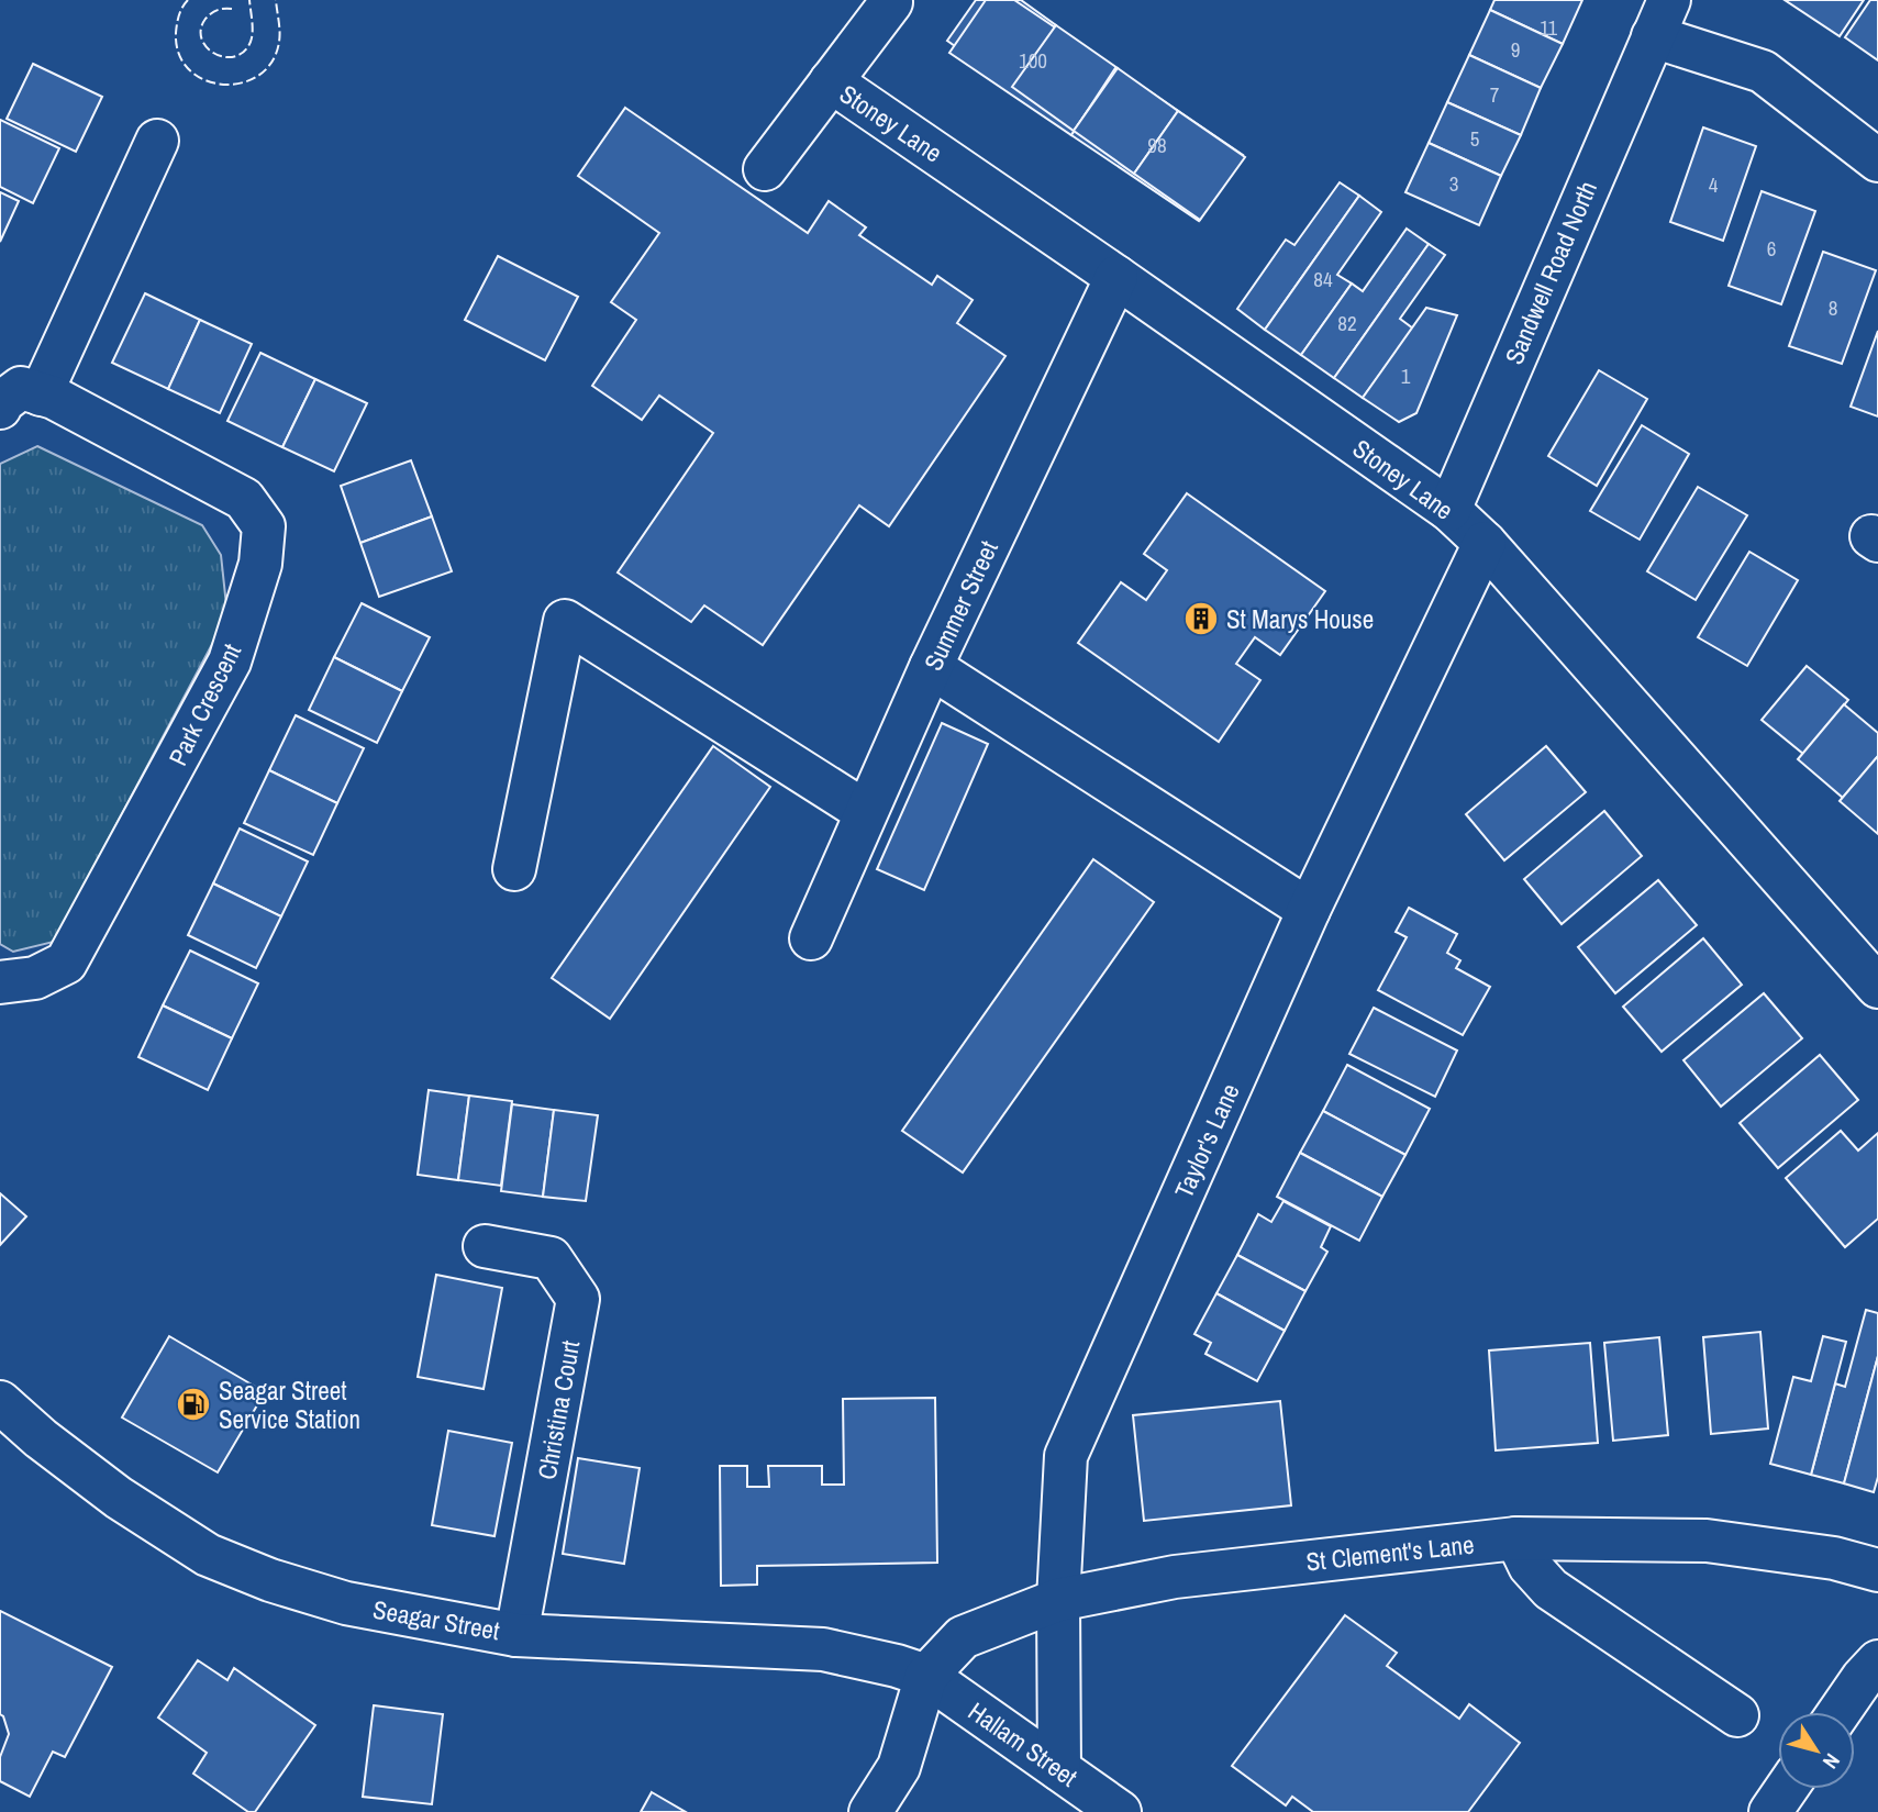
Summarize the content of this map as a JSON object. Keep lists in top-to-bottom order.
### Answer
{
  "streets": {
    "street": [
      "Stoney Lane",
      "Sandwell Road North",
      "Summer Street",
      "Park Crescent",
      "Taylor's Lane",
      "Christina Court",
      "St Clement's Lane",
      "Seagar Street",
      "Hallam Street"
    ]
  },
  "crossings": [
    ["Stoney Lane", "Sandwell Road North"],
    ["Stoney Lane", "Summer Street"],
    ["Stoney Lane", "Taylor's Lane"],
    ["Taylor's Lane", "St Clement's Lane"],
    ["Taylor's Lane", "Hallam Street"],
    ["Christina Court", "Seagar Street"],
    ["St Clement's Lane", "Seagar Street"],
    ["St Clement's Lane", "Hallam Street"],
    ["Seagar Street", "Hallam Street"]
  ],
  "places": {
    "building": ["St Marys House"],
    "fuel station": ["Seagar Street Service Station"]
  },
  "house_numbers": [
    "11",
    "9",
    "100",
    "7",
    "5",
    "98",
    "3",
    "4",
    "6",
    "84",
    "8",
    "82",
    "1"
  ],
  "north": "bottom right"
}
